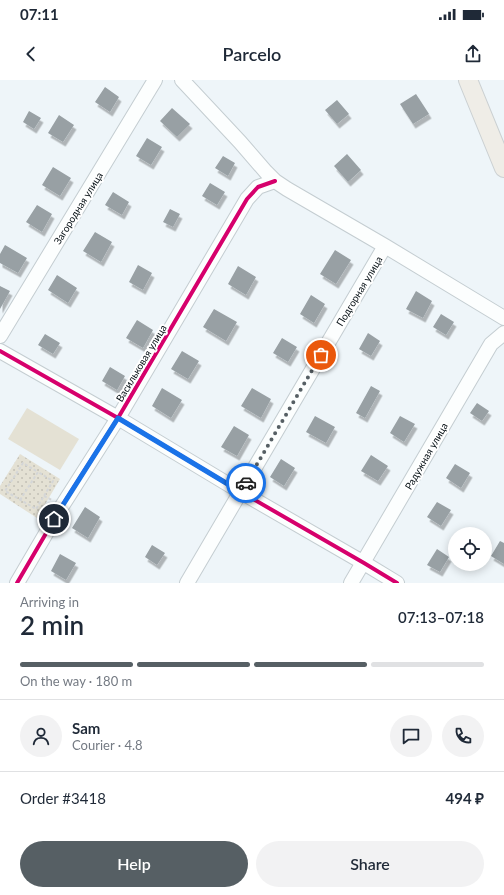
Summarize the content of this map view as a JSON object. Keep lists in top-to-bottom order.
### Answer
{
  "streets": {
    "street": [
      "Загородная улица",
      "Подгорная улица",
      "Васильковая улица",
      "Радужная улица"
    ]
  },
  "page": {
    "status": "07:11",
    "header": "Parcelo",
    "heading": ["2 min", "Arriving in", "07:13–07:18"],
    "panel": [
      "Sam",
      "Courier · 4.8",
      "Order #3418",
      "494 ₽"
    ],
    "bar": "On the way · 180 m",
    "buttons": ["Help", "Share"]
  }
}
